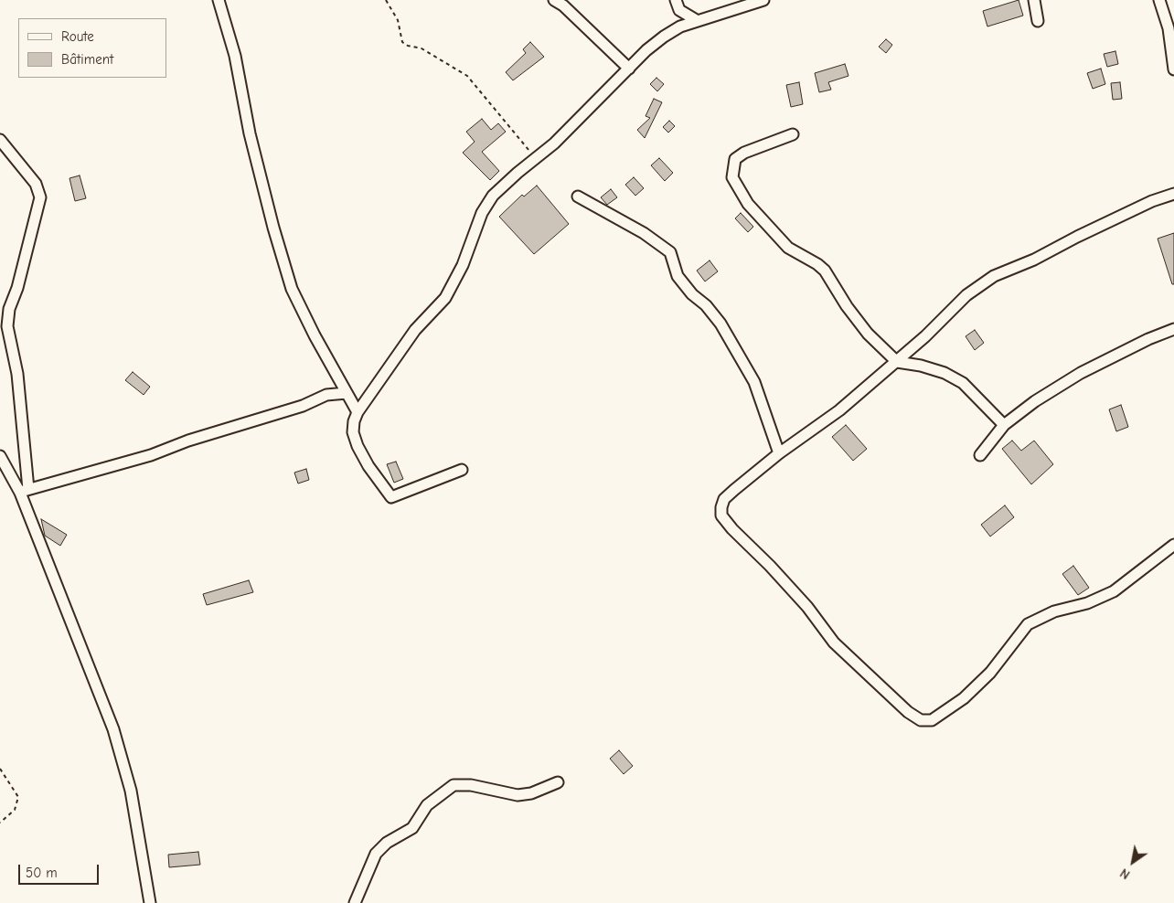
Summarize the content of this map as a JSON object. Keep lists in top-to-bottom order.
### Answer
{
  "legend": ["Route", "Bâtiment"],
  "scale_bar": "50 m",
  "north": "bottom left"
}
